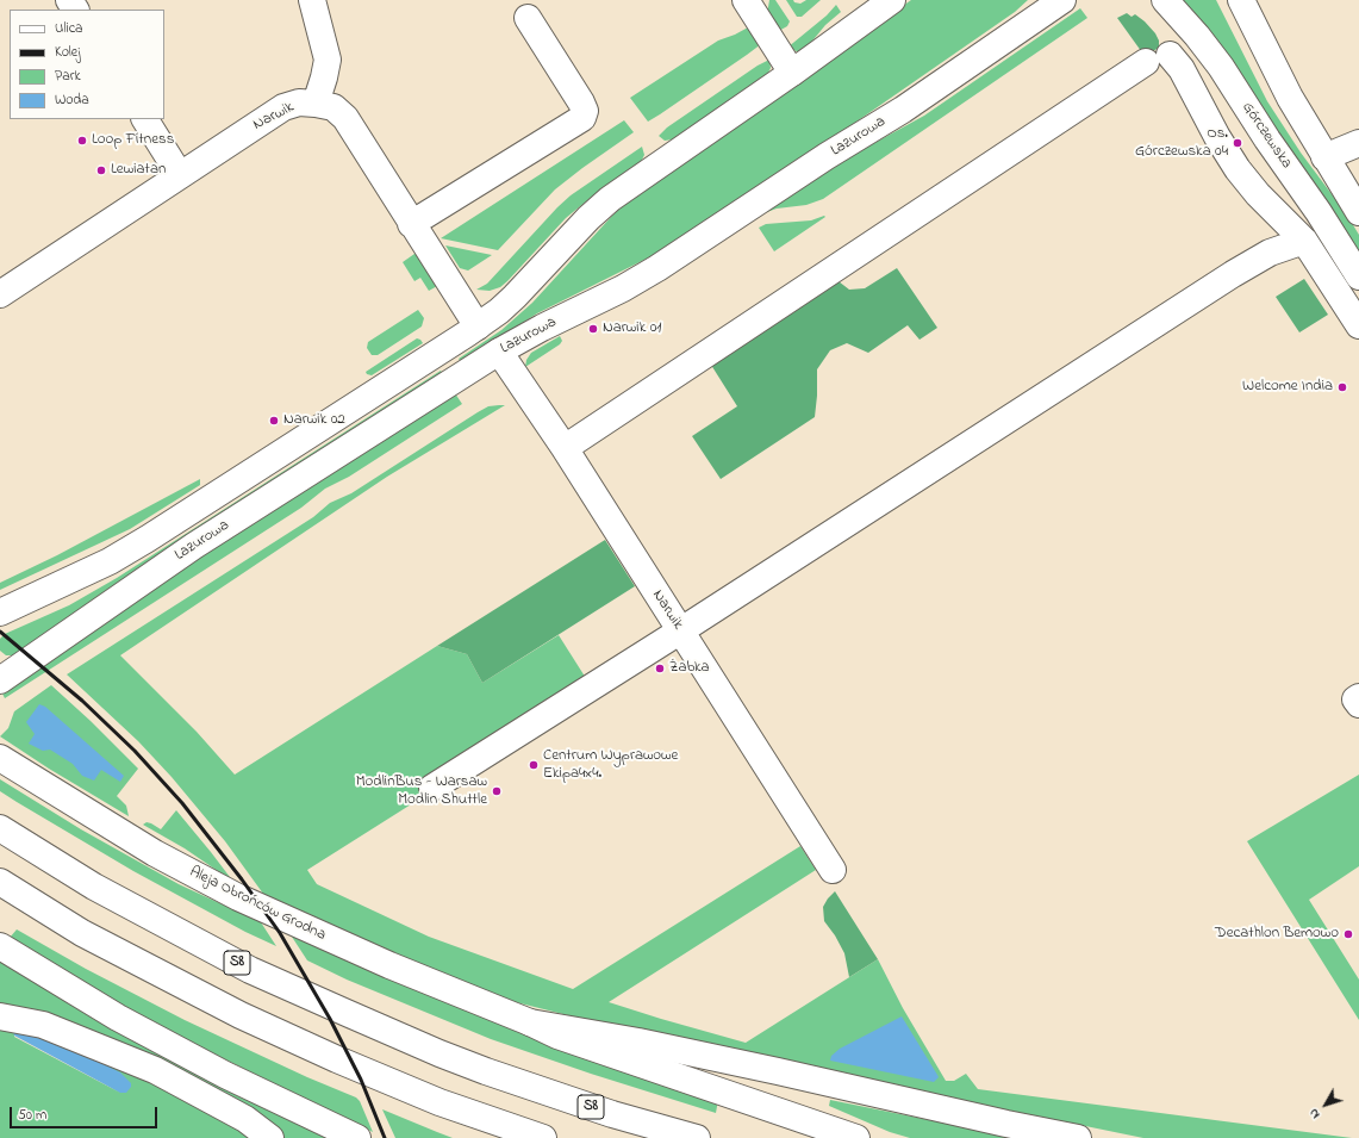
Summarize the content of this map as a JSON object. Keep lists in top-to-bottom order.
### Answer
{
  "streets": {
    "main road": [
      "Narwik",
      "Górczewska",
      "Lazurowa",
      "Aleja Obrońców Grodna",
      "S8"
    ]
  },
  "crossings": [
    ["Narwik", "Lazurowa"]
  ],
  "places": [
    "Loop Fitness",
    "Os. Górczewska 04",
    "Lewiatan",
    "Narwik 01",
    "Welcome India",
    "Narwik 02",
    "Żabka",
    "Centrum Wyprawowe Ekipa4x4.",
    "ModlinBus - Warsaw Modlin Shuttle",
    "Decathlon Bemowo"
  ],
  "legend": [
    "Ulica",
    "Kolej",
    "Park",
    "Woda"
  ],
  "scale_bar": "50 m",
  "north": "bottom left"
}
